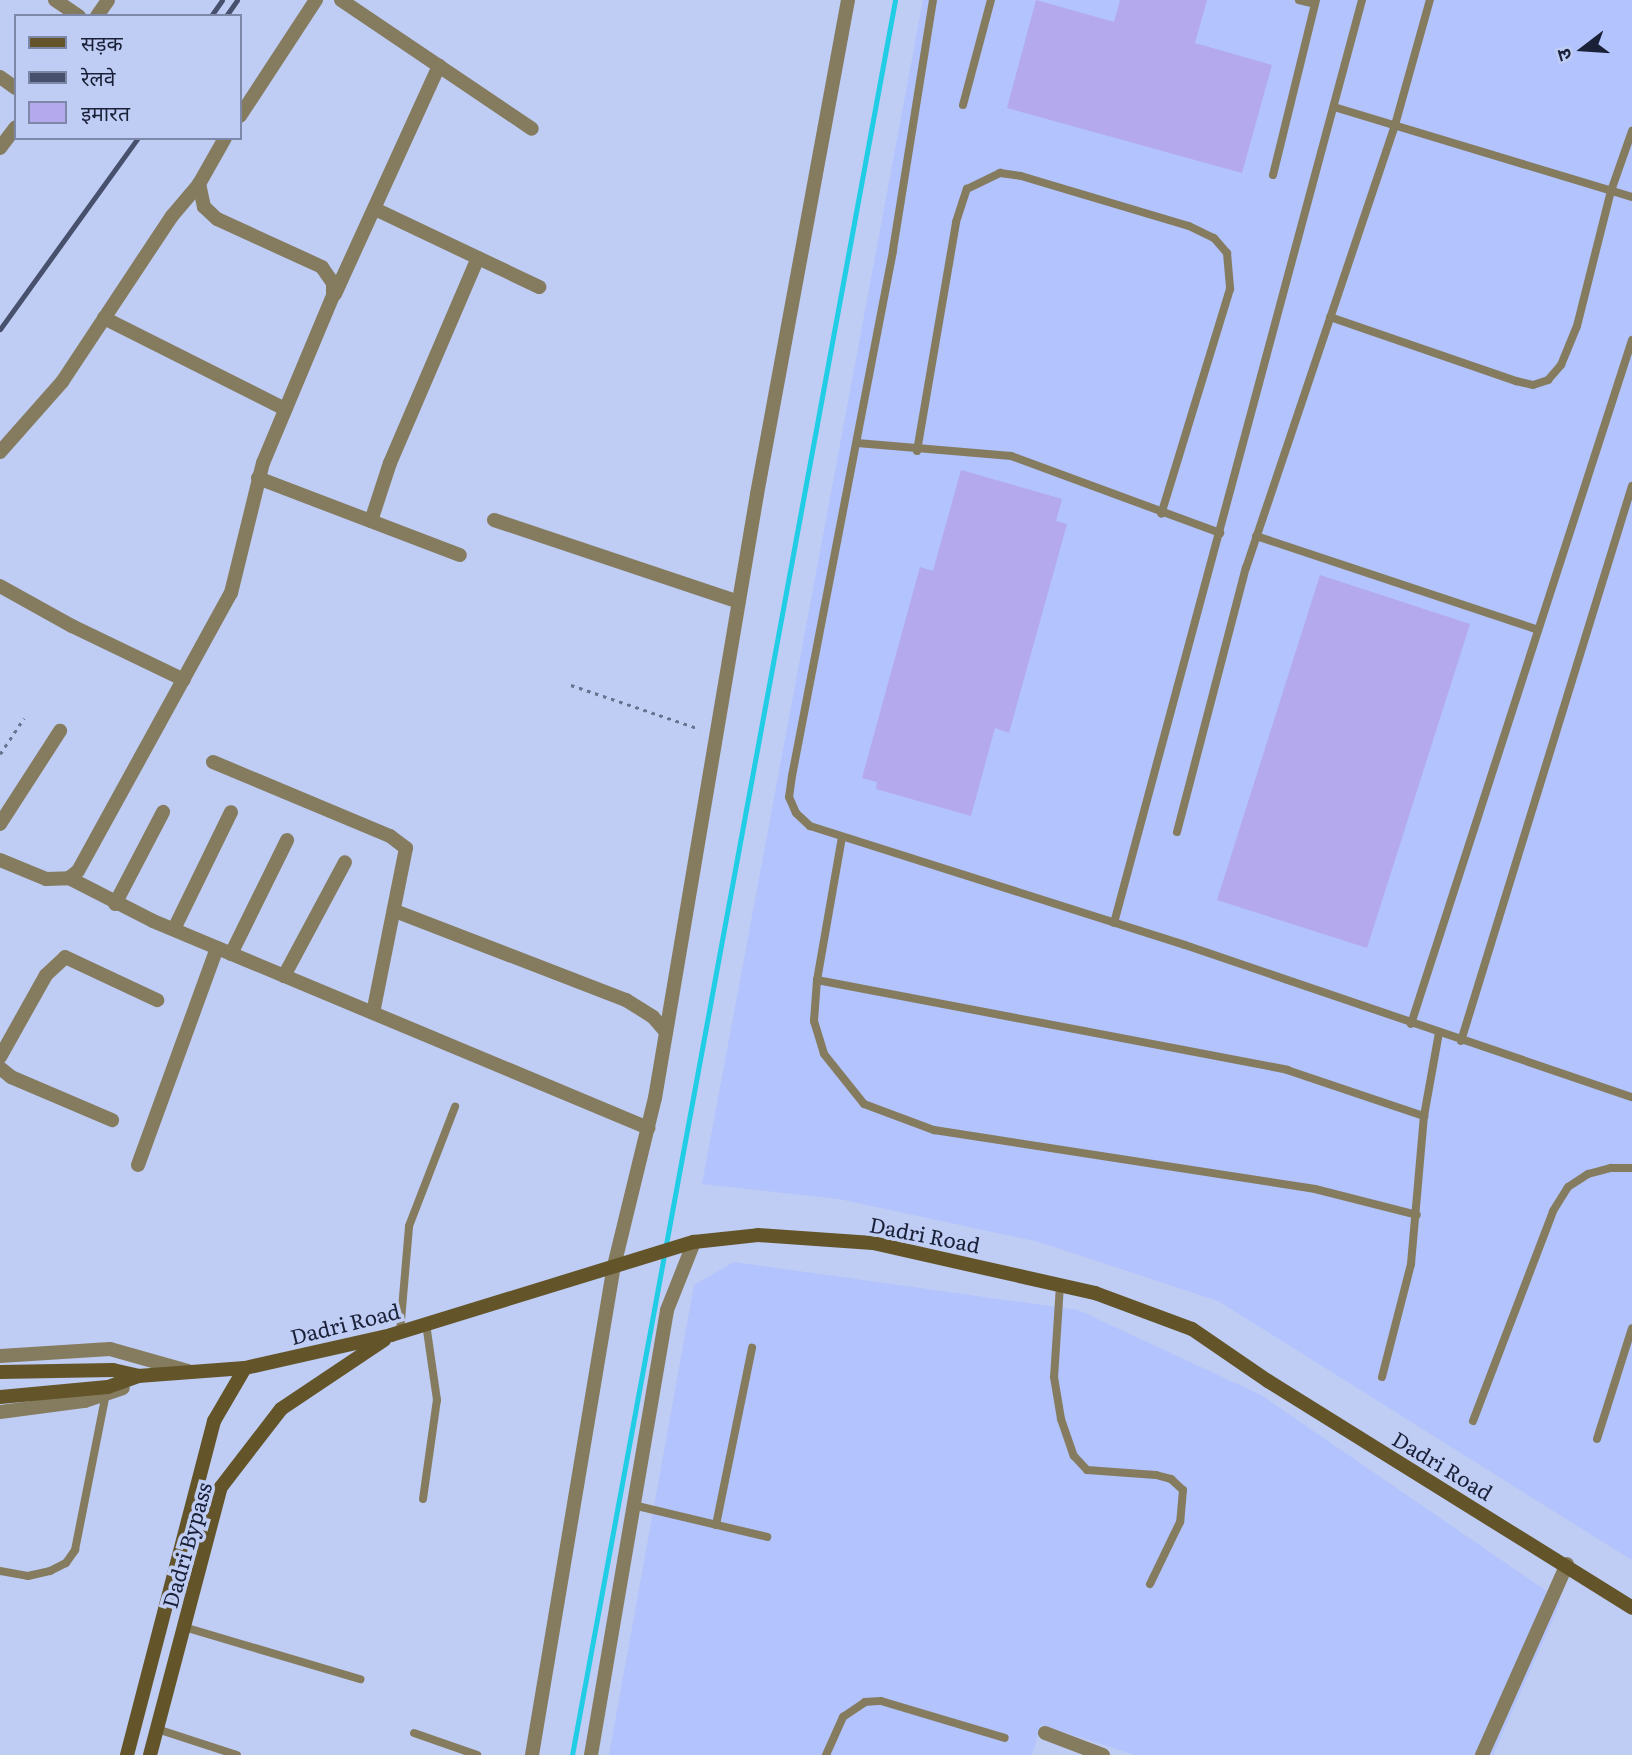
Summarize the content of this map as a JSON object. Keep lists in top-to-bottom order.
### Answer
{
  "streets": {
    "main road": ["Dadri Road", "Dadri Bypass"]
  },
  "crossings": [
    ["Dadri Road", "Dadri Bypass"]
  ],
  "legend": ["सड़क", "रेलवे", "इमारत"],
  "north": "left"
}
